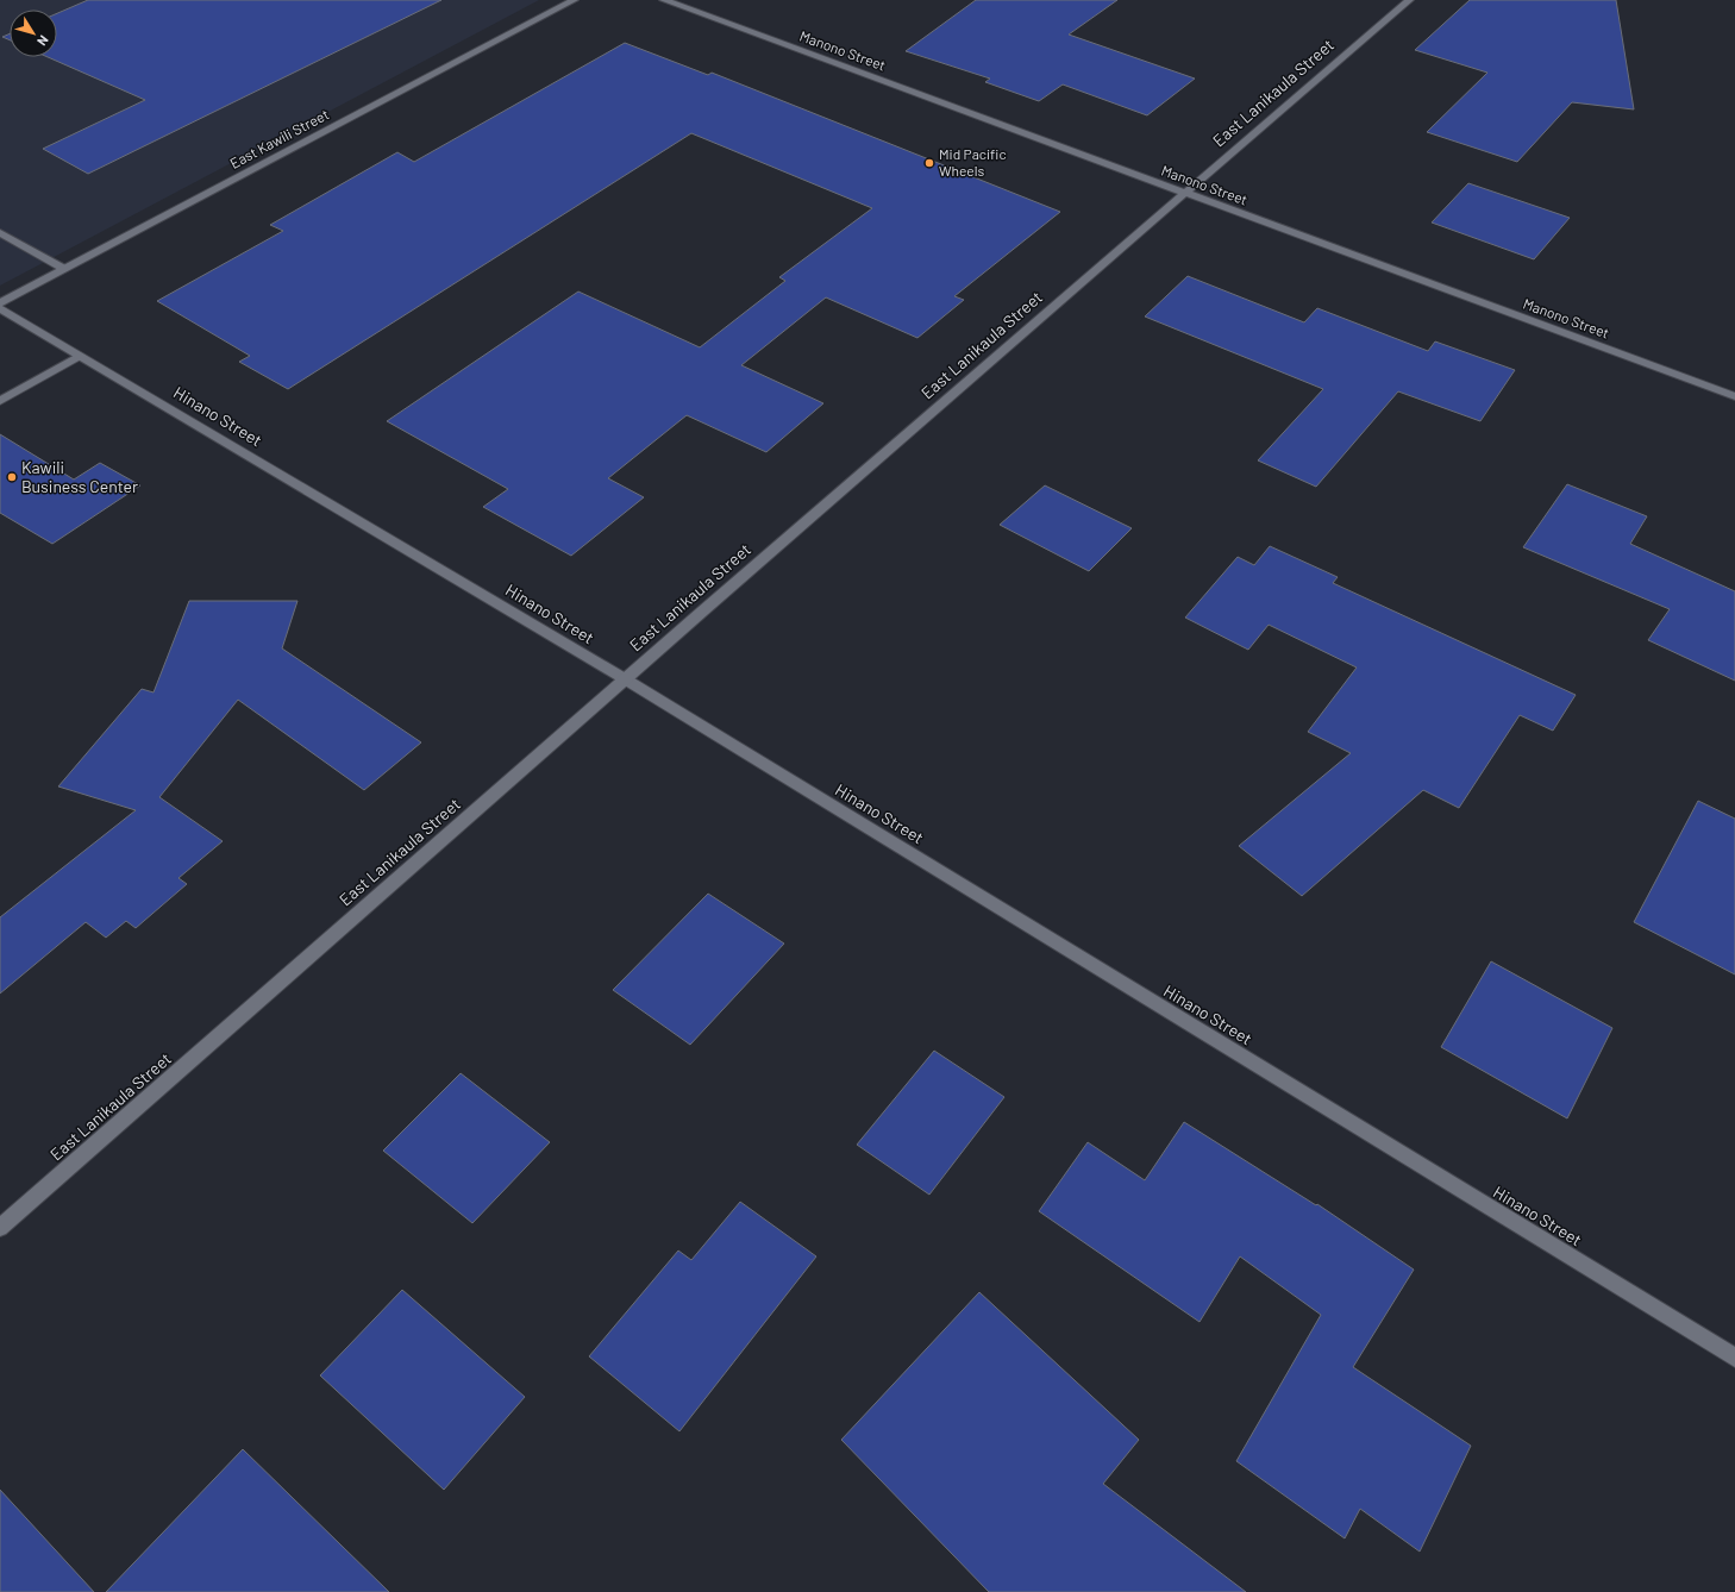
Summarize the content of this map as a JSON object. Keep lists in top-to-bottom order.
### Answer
{
  "streets": {
    "street": [
      "Manono Street",
      "East Lanikaula Street",
      "East Kawili Street",
      "Hinano Street"
    ]
  },
  "crossings": [
    ["Manono Street", "East Lanikaula Street"],
    ["East Lanikaula Street", "Hinano Street"]
  ],
  "places": ["Mid Pacific Wheels", "Kawili Business Center"],
  "north": "bottom right"
}
